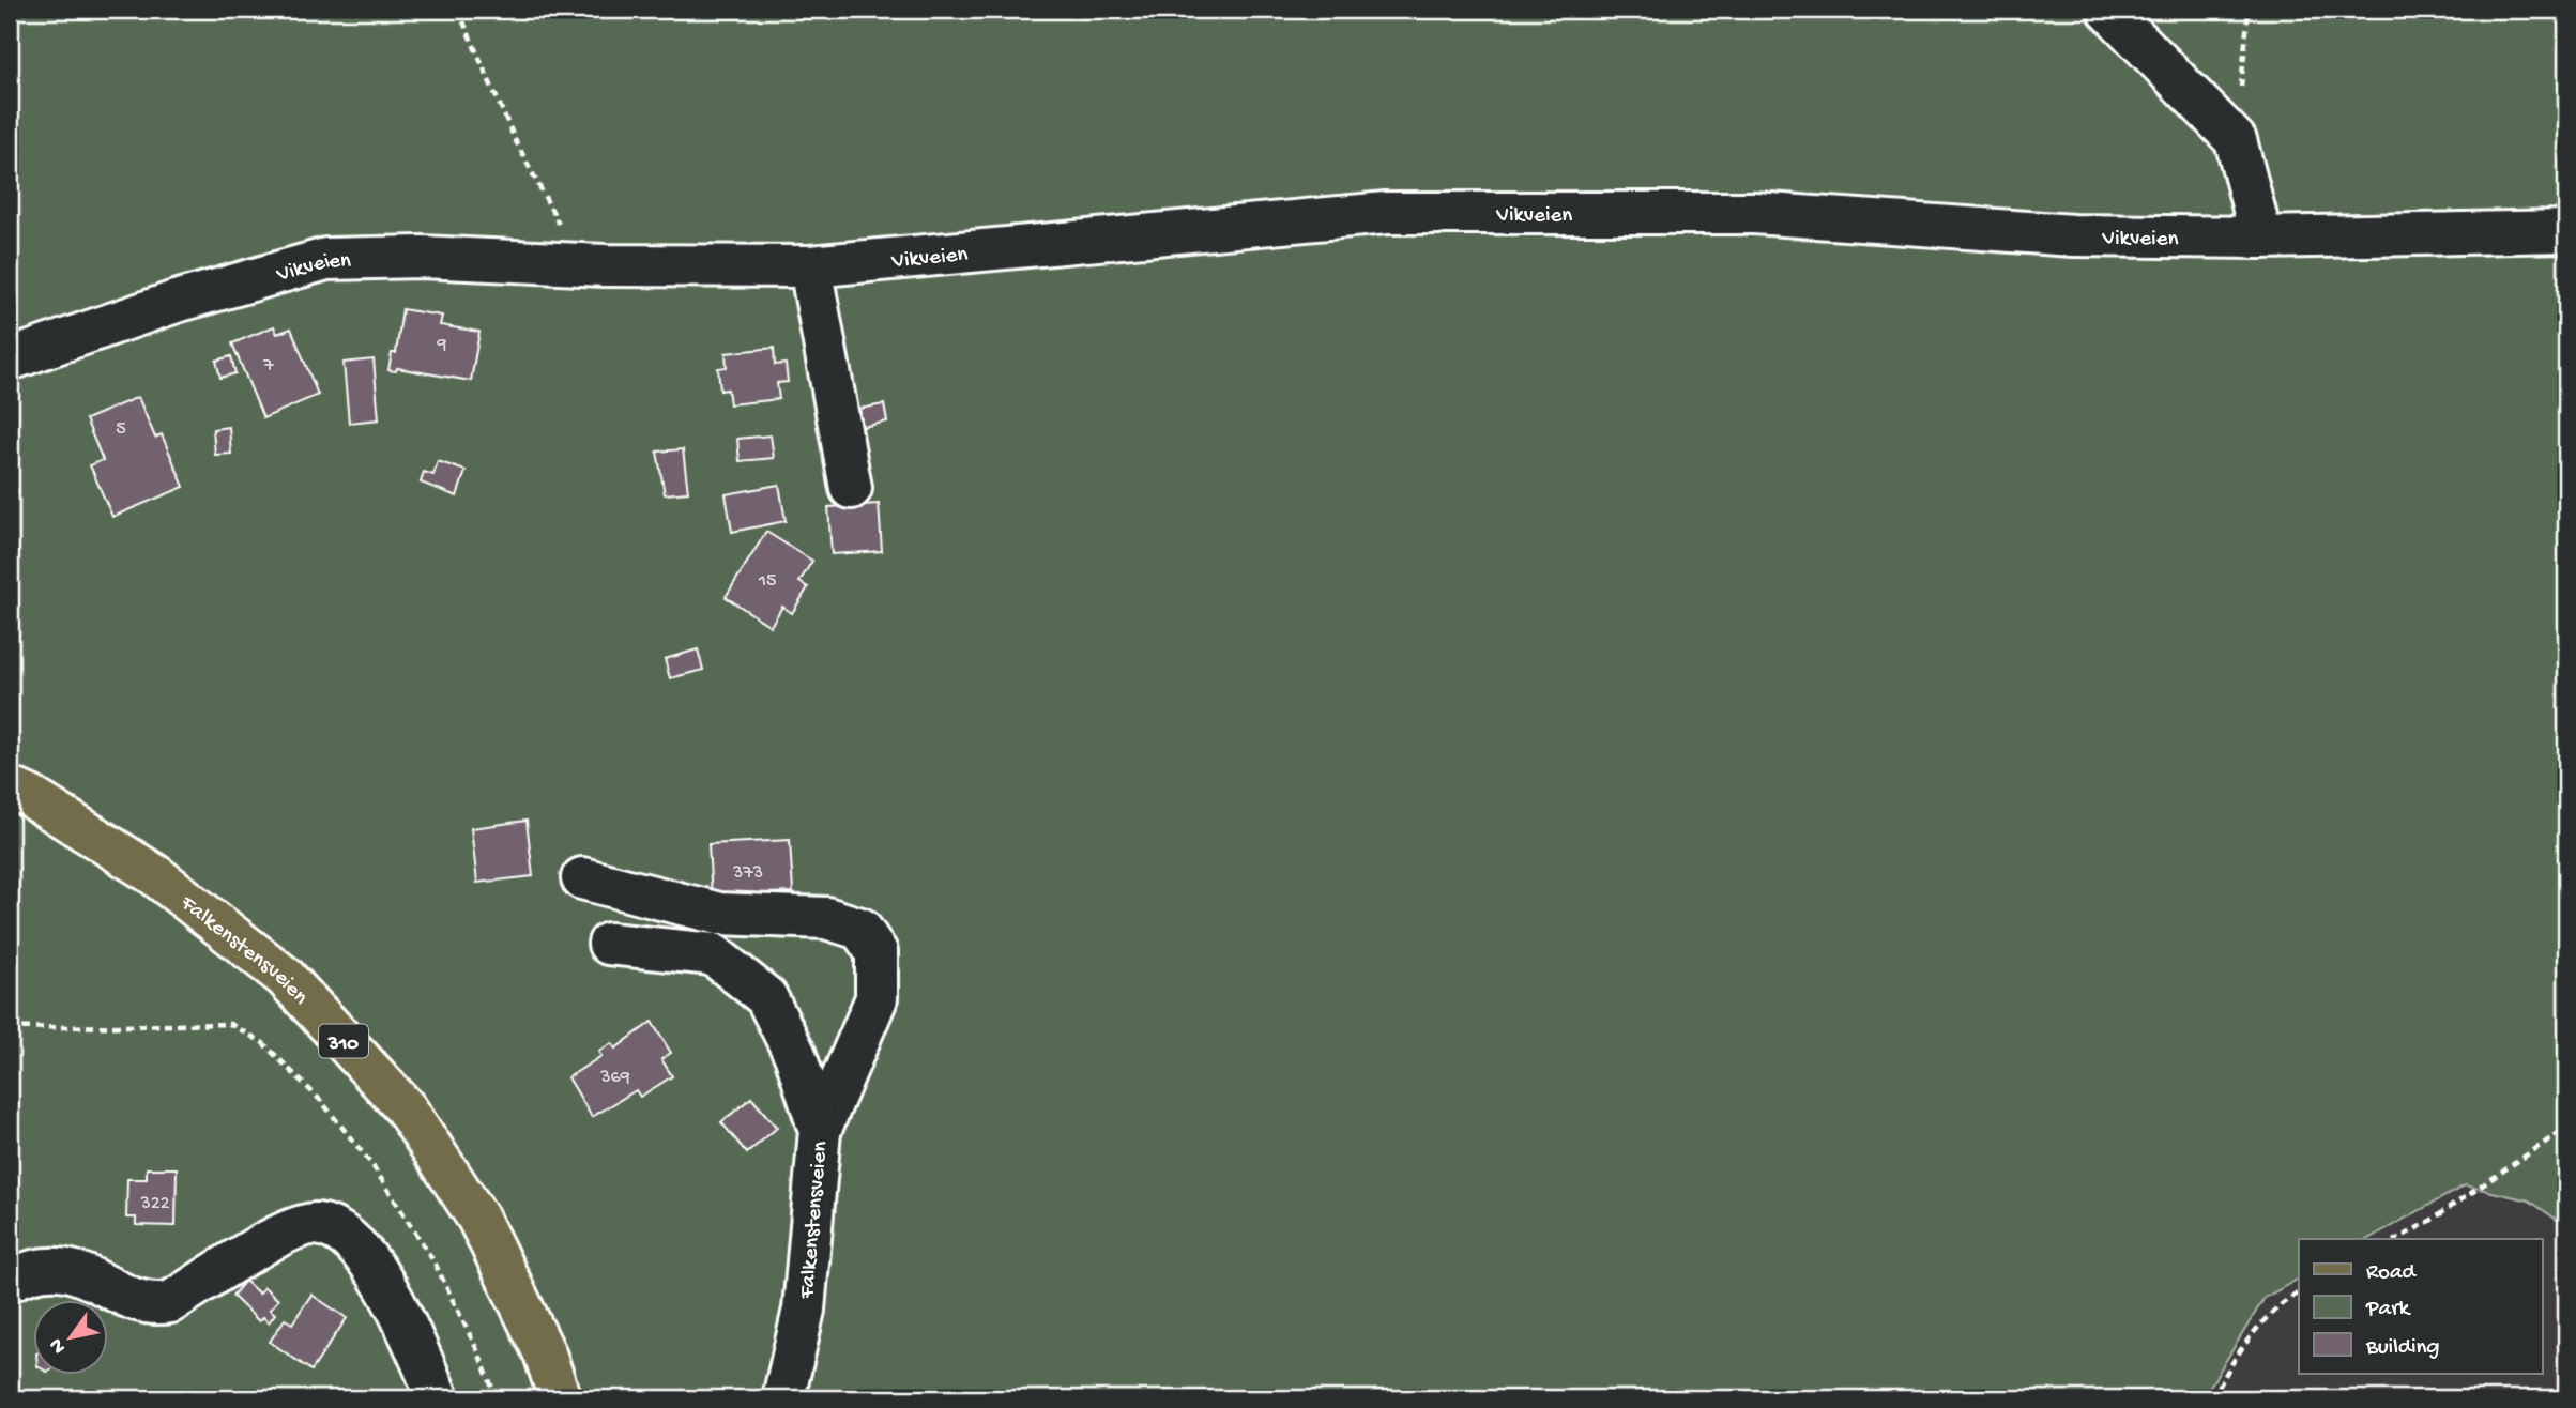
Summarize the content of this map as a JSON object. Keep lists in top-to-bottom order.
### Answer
{
  "streets": {
    "main road": ["Falkenstensveien", "310"],
    "street": ["Vikveien"]
  },
  "house_numbers": [
    "9",
    "7",
    "5",
    "15",
    "373",
    "369",
    "322"
  ],
  "legend": ["Road", "Park", "Building"],
  "north": "bottom left"
}
